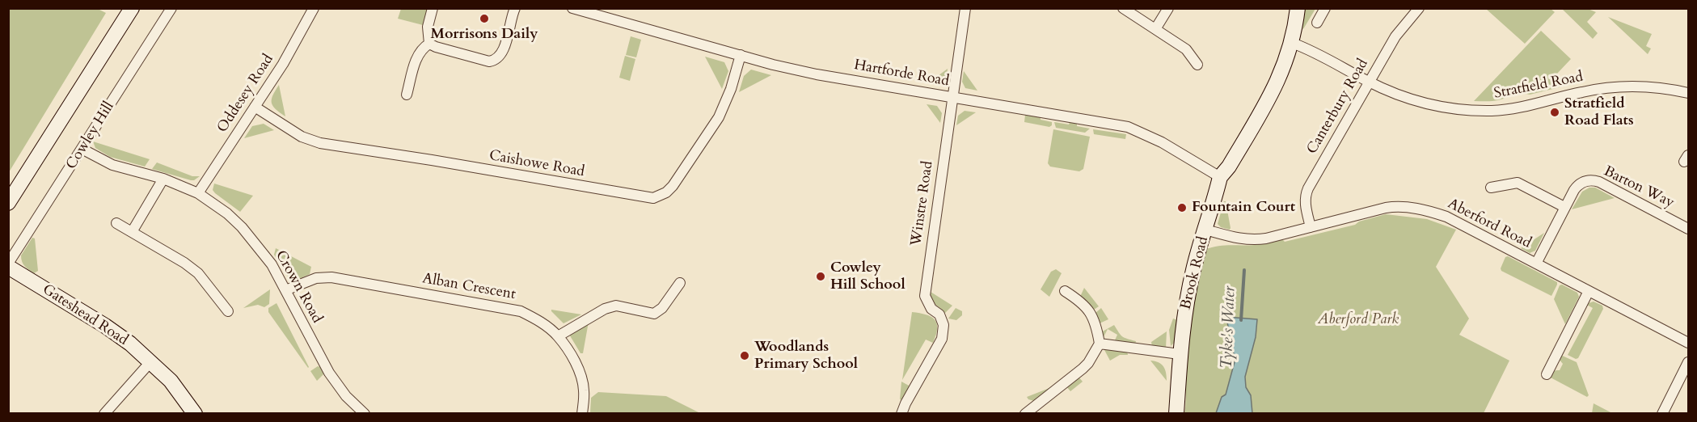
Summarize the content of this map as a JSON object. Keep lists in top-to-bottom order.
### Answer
{
  "streets": {
    "street": [
      "Hartforde Road",
      "Stratfield Road",
      "Oddesey Road",
      "Canterbury Road",
      "Cowley Hill",
      "Caishowe Road",
      "Barton Way",
      "Winstre Road",
      "Aberford Road",
      "Brook Road",
      "Crown Road",
      "Alban Crescent",
      "Gateshead Road"
    ]
  },
  "crossings": [
    ["Hartforde Road", "Caishowe Road"],
    ["Hartforde Road", "Winstre Road"],
    ["Hartforde Road", "Brook Road"],
    ["Stratfield Road", "Canterbury Road"],
    ["Stratfield Road", "Brook Road"],
    ["Oddesey Road", "Caishowe Road"],
    ["Oddesey Road", "Crown Road"],
    ["Canterbury Road", "Aberford Road"],
    ["Cowley Hill", "Crown Road"],
    ["Cowley Hill", "Gateshead Road"],
    ["Barton Way", "Aberford Road"],
    ["Aberford Road", "Brook Road"],
    ["Crown Road", "Alban Crescent"]
  ],
  "water": ["Tyke's Water"],
  "parks": ["Aberford Park"],
  "places": [
    "Morrisons Daily",
    "Stratfield Road Flats",
    "Fountain Court",
    "Cowley Hill School",
    "Woodlands Primary School"
  ]
}
